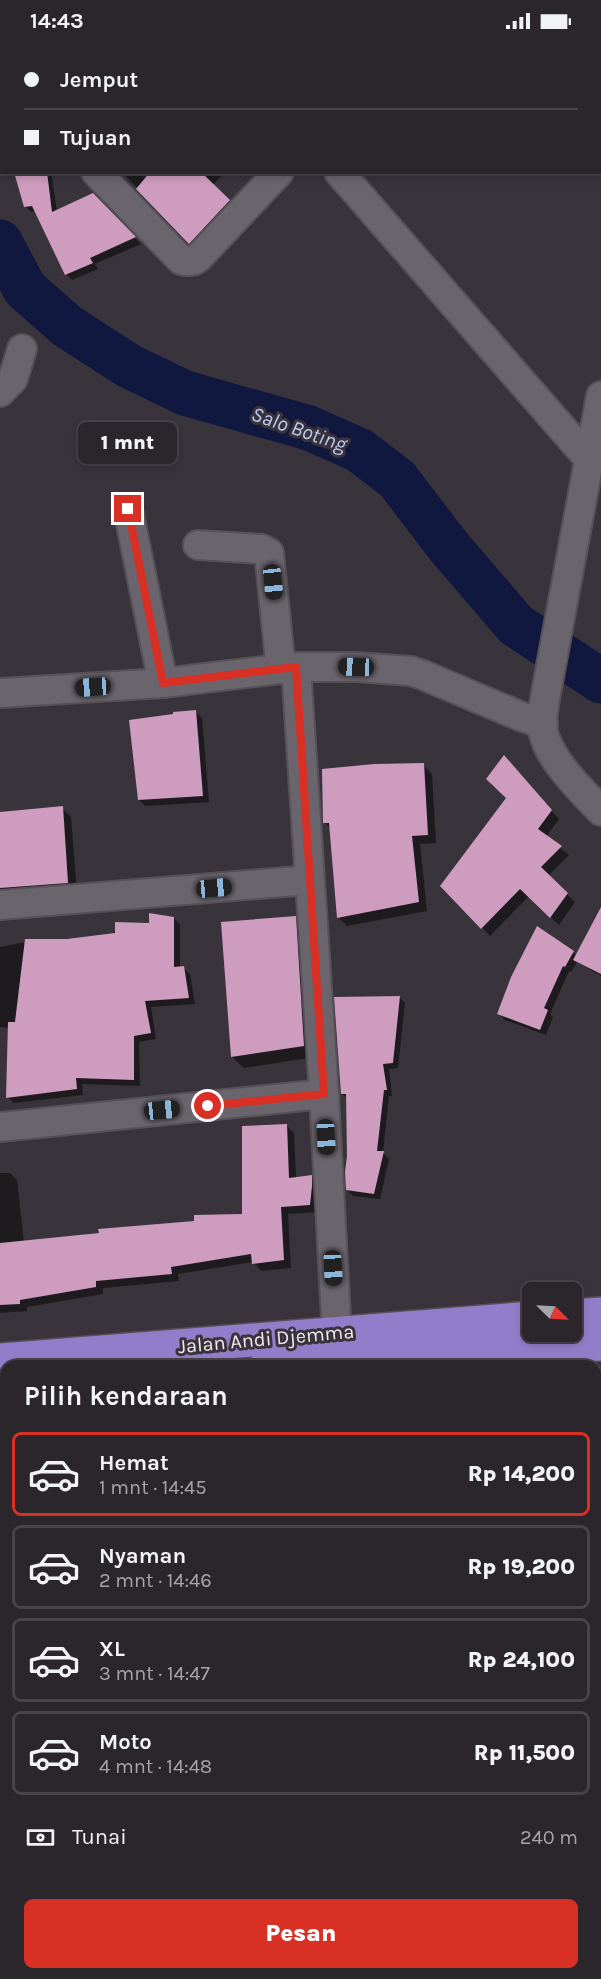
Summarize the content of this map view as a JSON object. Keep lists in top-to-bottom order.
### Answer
{
  "streets": {
    "highway": ["Jalan Andi Djemma"]
  },
  "water": ["Salo Boting"],
  "north": "bottom right",
  "page": {
    "status": "14:43",
    "banner": ["Jemput", "Tujuan"],
    "bubble": "1 mnt",
    "heading": "Pilih kendaraan",
    "list": [
      {
        "name": "Hemat",
        "note": "1 mnt · 14:45",
        "value": "Rp 14,200"
      },
      {
        "name": "Nyaman",
        "note": "2 mnt · 14:46",
        "value": "Rp 19,200"
      },
      {
        "name": "XL",
        "note": "3 mnt · 14:47",
        "value": "Rp 24,100"
      },
      {
        "name": "Moto",
        "note": "4 mnt · 14:48",
        "value": "Rp 11,500"
      }
    ],
    "pay": ["Tunai", "240 m"],
    "buttons": "Pesan"
  }
}
